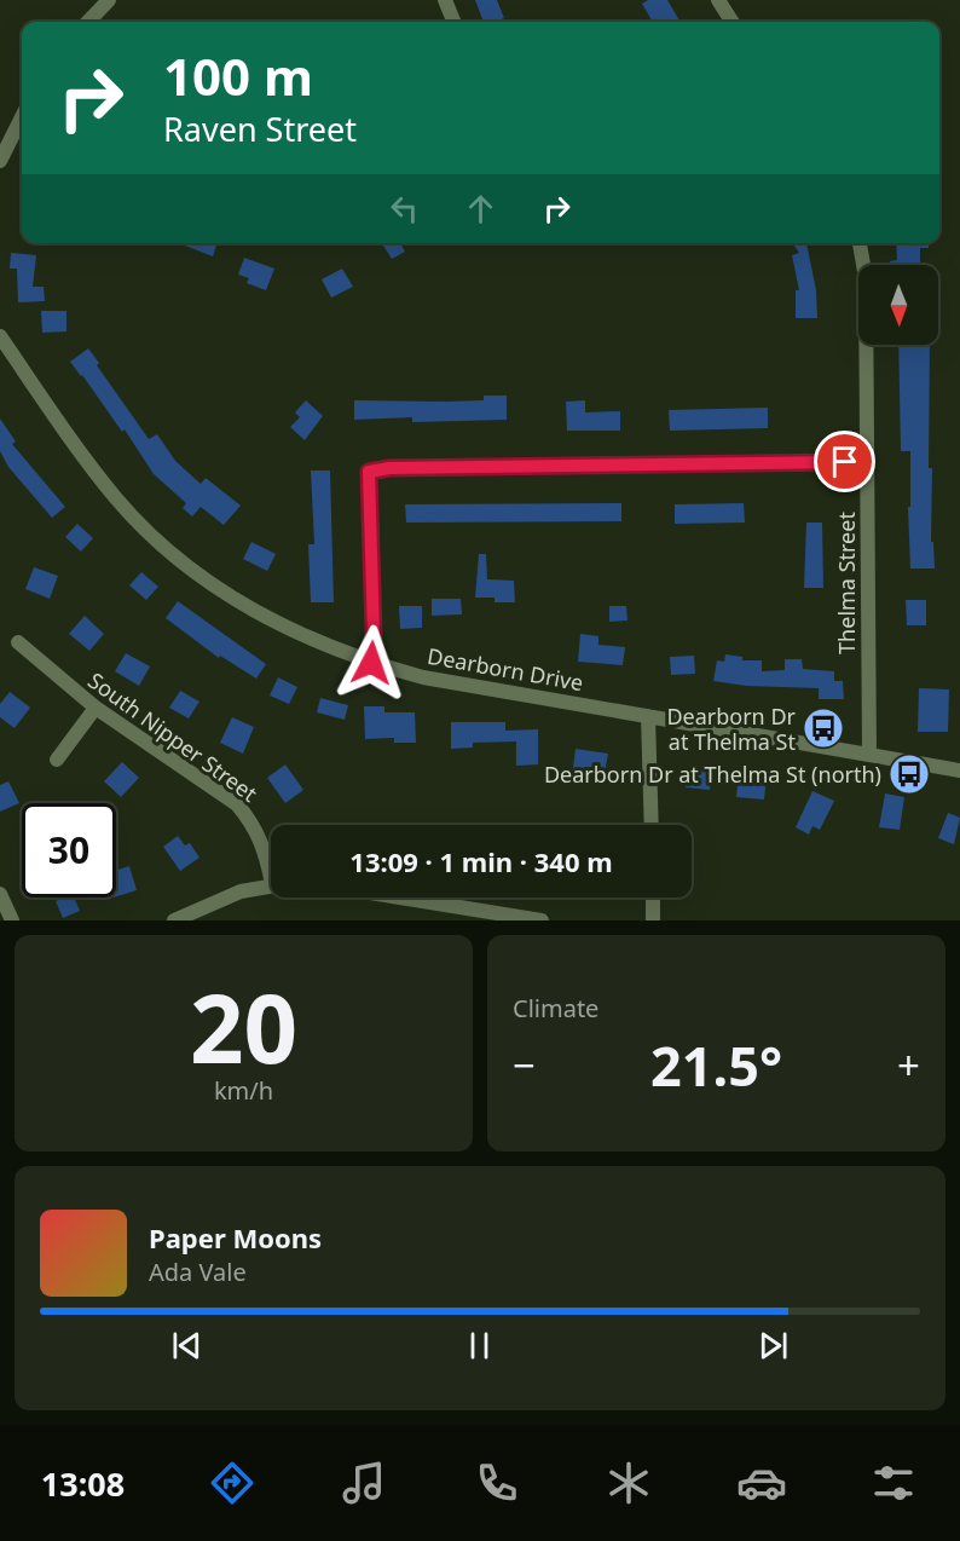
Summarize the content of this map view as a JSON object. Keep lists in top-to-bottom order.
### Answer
{
  "streets": {
    "street": ["Thelma Street", "Dearborn Drive", "South Nipper Street"]
  },
  "crossings": [
    ["Thelma Street", "Dearborn Drive"]
  ],
  "places": {
    "bus stop": ["Dearborn Dr at Thelma St", "Dearborn Dr at Thelma St (north)"]
  },
  "north": "bottom",
  "page": {
    "turn": ["100 m", "Raven Street"],
    "limit": "30",
    "trip": "13:09 · 1 min · 340 m",
    "tile": [
      ["20", "km/h"],
      "Climate"
    ],
    "heat": ["−", "21.5°", "+"],
    "song": ["Paper Moons", "Ada Vale"],
    "tabs": "13:08"
  }
}
